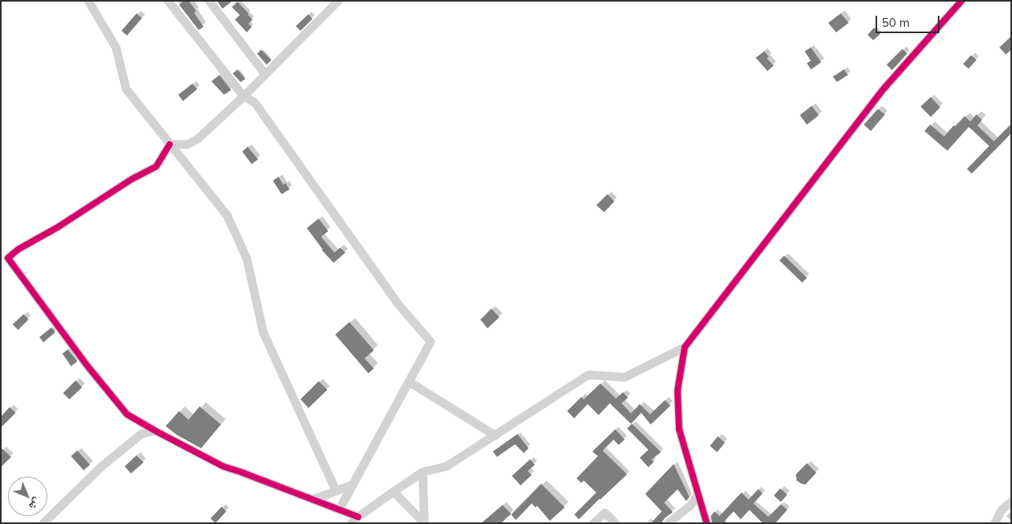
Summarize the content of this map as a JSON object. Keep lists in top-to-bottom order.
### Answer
{
  "scale_bar": "50 m",
  "north": "bottom right"
}
